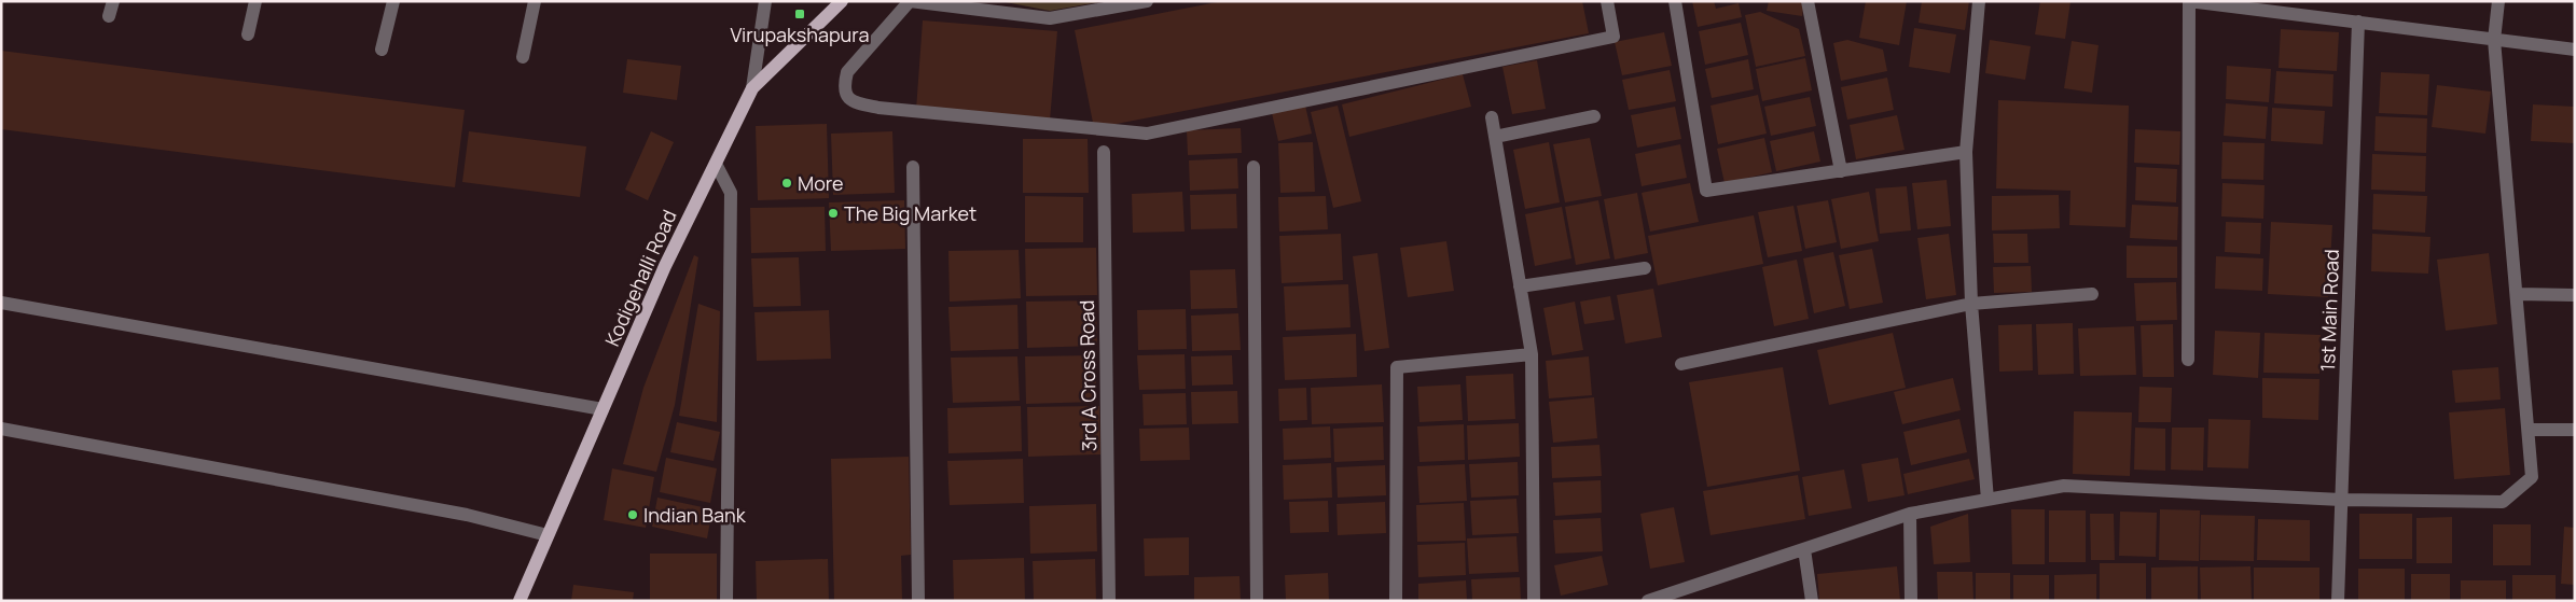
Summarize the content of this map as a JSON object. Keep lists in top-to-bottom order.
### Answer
{
  "streets": {
    "main road": ["Kodigehalli Road"],
    "street": ["1st Main Road", "3rd A Cross Road"]
  },
  "places": {
    "transit": ["Virupakshapura"],
    "other": ["More", "The Big Market", "Indian Bank"]
  }
}
